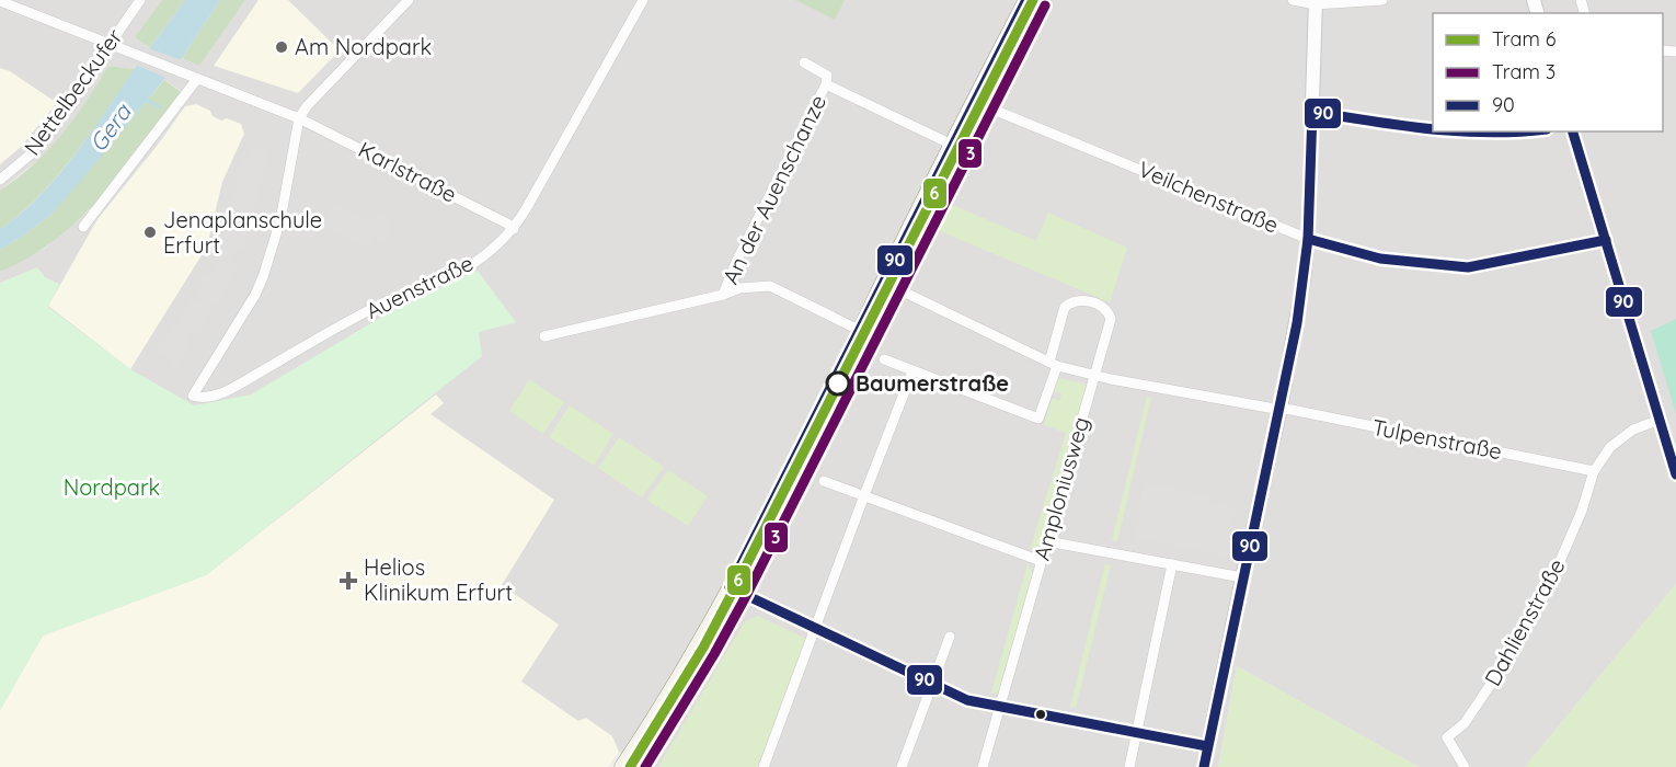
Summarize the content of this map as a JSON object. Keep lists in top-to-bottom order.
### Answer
{
  "streets": {
    "street": [
      "Nettelbeckufer",
      "Karlstraße",
      "An der Auenschanze",
      "Veilchenstraße",
      "Auenstraße",
      "Tulpenstraße",
      "Amploniusweg",
      "Dahlienstraße"
    ]
  },
  "crossings": [
    ["Nettelbeckufer", "Karlstraße"],
    ["Karlstraße", "Auenstraße"],
    ["Tulpenstraße", "Amploniusweg"],
    ["Tulpenstraße", "Dahlienstraße"]
  ],
  "water": ["Gera"],
  "parks": ["Nordpark"],
  "places": {
    "other": ["Am Nordpark", "Jenaplanschule Erfurt", "Baumerstraße"],
    "health": ["Helios Klinikum Erfurt"]
  },
  "lines": ["tram line 6", "transit line 90", "tram line 3"],
  "legend": ["Tram 6", "Tram 3", "90"]
}
